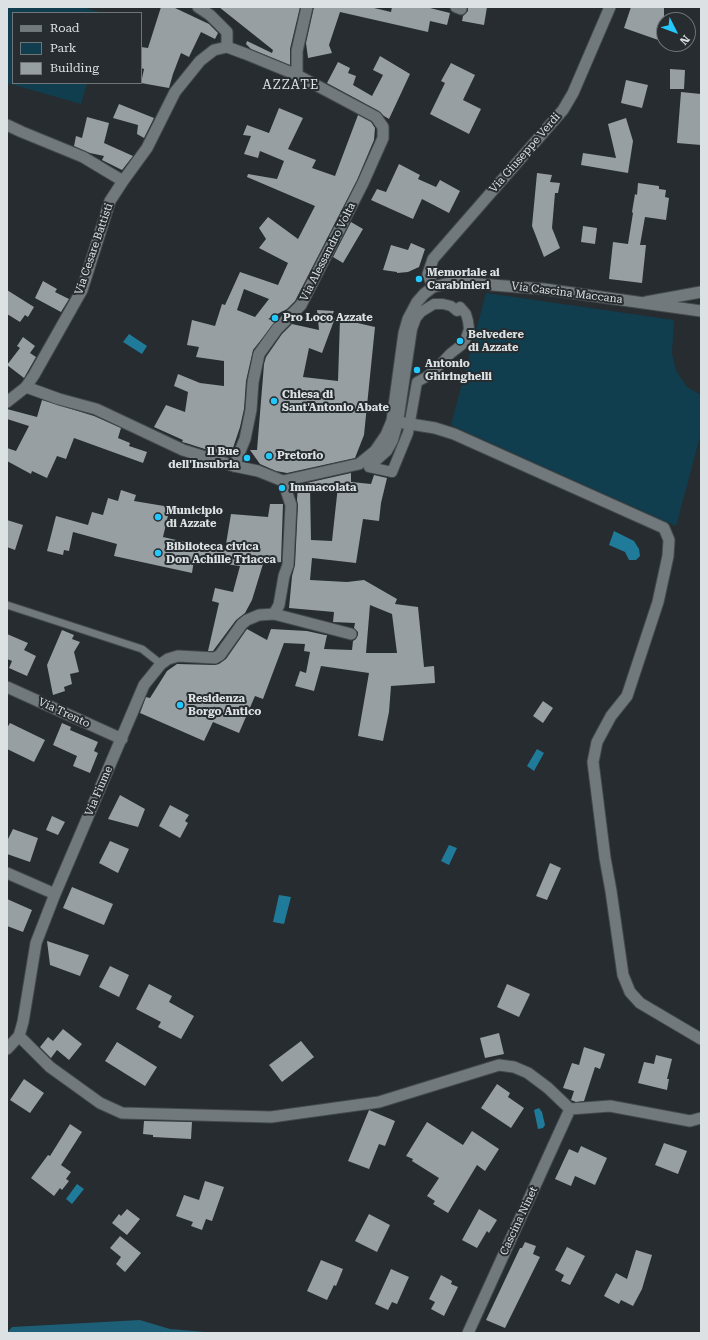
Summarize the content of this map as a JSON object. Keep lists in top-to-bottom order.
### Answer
{
  "streets": {
    "street": [
      "Via Giuseppe Verdi",
      "Via Cesare Battisti",
      "Via Alessandro Volta",
      "Via Cascina Maccana",
      "Via Trento",
      "Via Fiume",
      "Cascina Ninet"
    ]
  },
  "crossings": [
    ["Via Giuseppe Verdi", "Via Cascina Maccana"],
    ["Via Trento", "Via Fiume"]
  ],
  "districts": ["AZZATE"],
  "places": [
    "Memoriale ai Carabinieri",
    "Pro Loco Azzate",
    "Belvedere di Azzate",
    "Antonio Ghiringhelli",
    "Chiesa di Sant'Antonio Abate",
    "Pretorio",
    "Il Bue dell'Insubria",
    "Immacolata",
    "Municipio di Azzate",
    "Biblioteca civica Don Achille Triacca",
    "Residenza Borgo Antico"
  ],
  "legend": ["Road", "Park", "Building"],
  "north": "bottom right"
}
